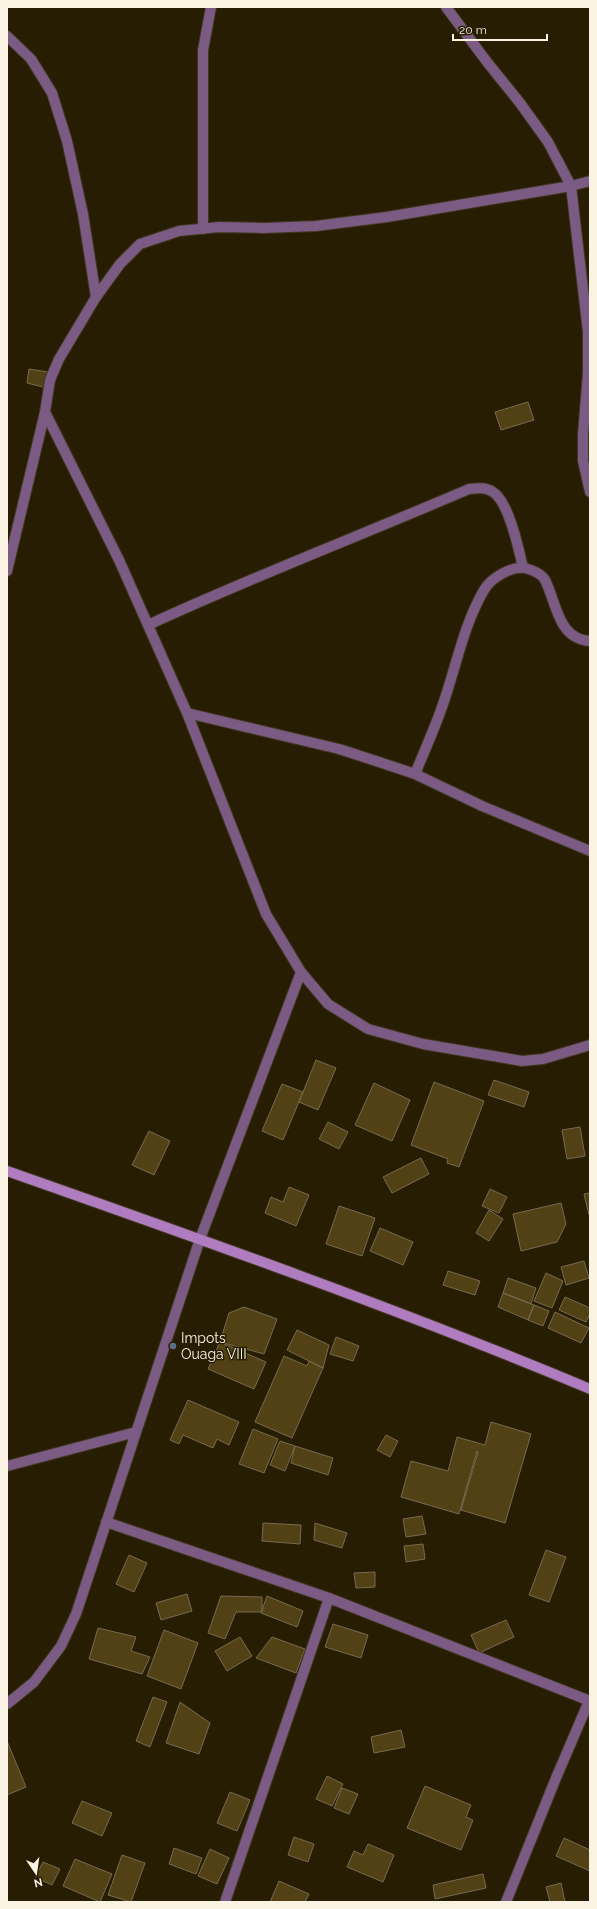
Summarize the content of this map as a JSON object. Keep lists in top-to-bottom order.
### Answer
{
  "places": ["Impots Ouaga VIII"],
  "scale_bar": "20 m",
  "north": "bottom"
}
